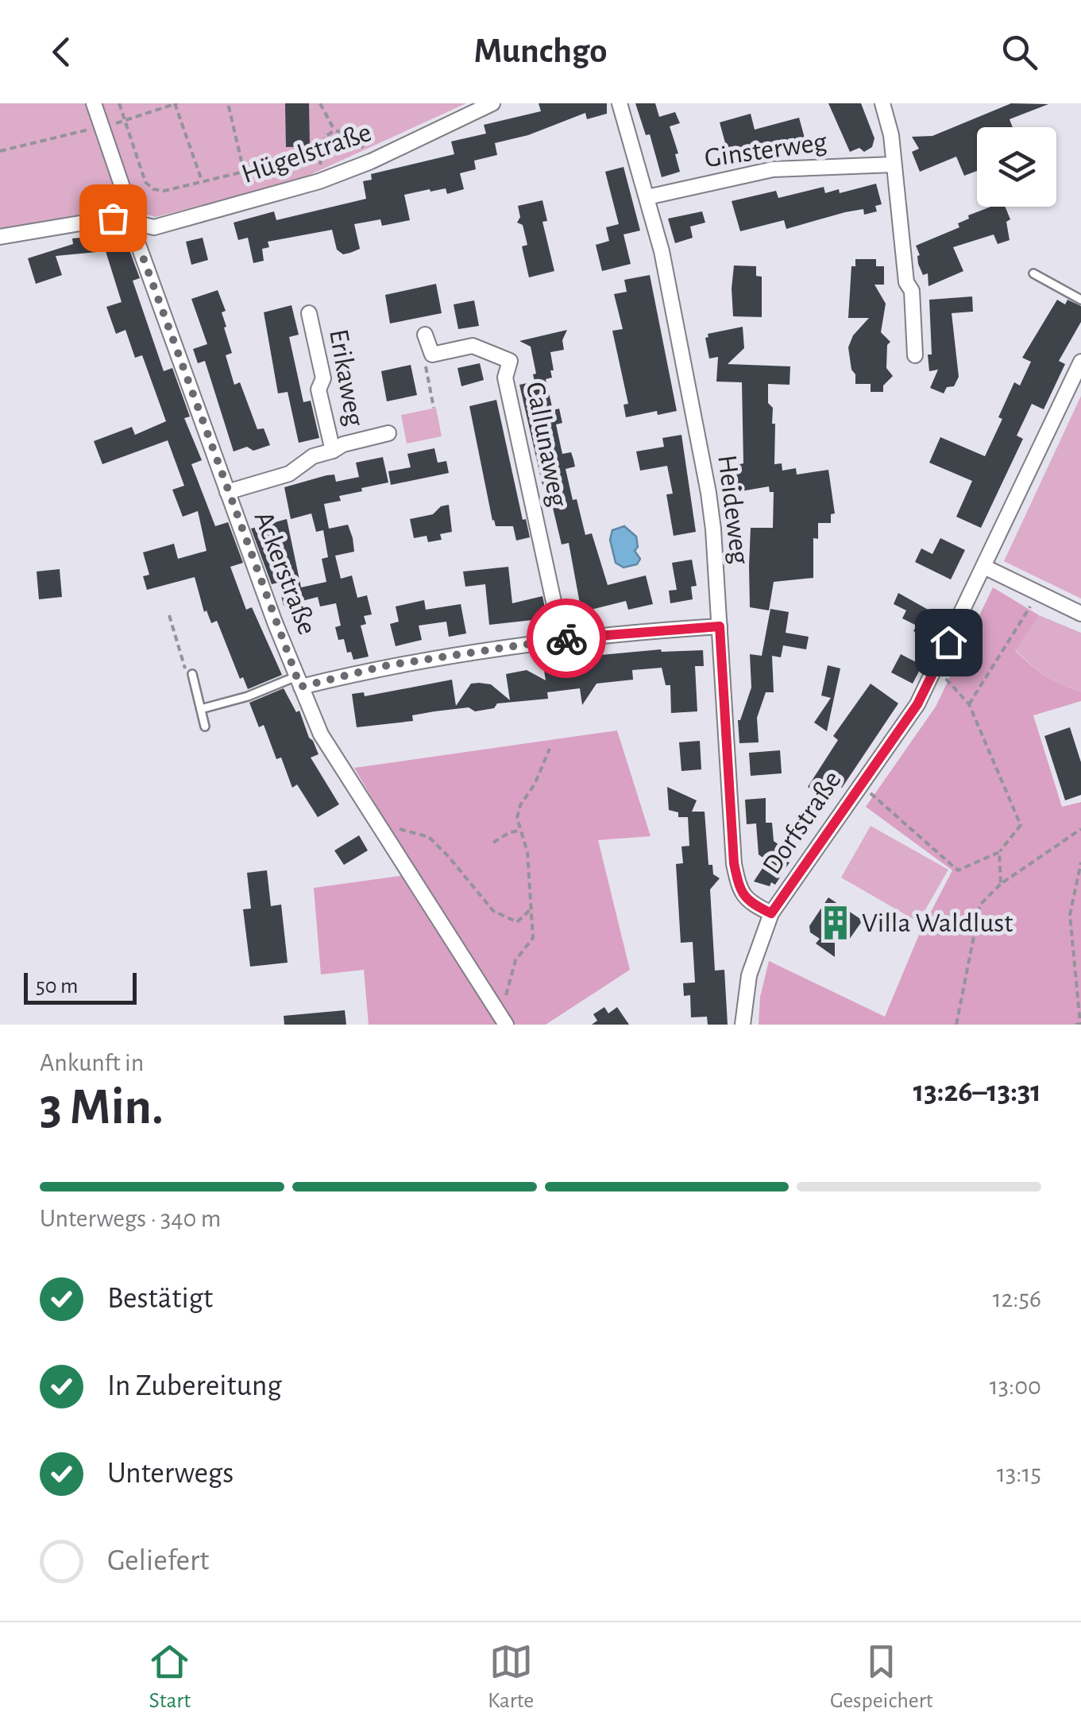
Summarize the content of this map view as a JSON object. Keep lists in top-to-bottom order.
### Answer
{
  "streets": {
    "street": [
      "Ginsterweg",
      "Hügelstraße",
      "Erikaweg",
      "Callunaweg",
      "Heideweg",
      "Ackerstraße",
      "Dorfstraße"
    ]
  },
  "crossings": [
    ["Ginsterweg", "Heideweg"],
    ["Hügelstraße", "Ackerstraße"],
    ["Erikaweg", "Ackerstraße"],
    ["Heideweg", "Dorfstraße"]
  ],
  "places": {
    "building": ["Villa Waldlust"]
  },
  "scale_bar": "50 m",
  "page": {
    "header": "Munchgo",
    "scale": "50 m",
    "heading": ["3 Min.", "Ankunft in", "13:26–13:31"],
    "bar": "Unterwegs · 340 m",
    "list": [
      ["Bestätigt", "12:56"],
      ["In Zubereitung", "13:00"],
      ["Unterwegs", "13:15"],
      "Geliefert"
    ],
    "tabs": ["Start", "Karte", "Gespeichert"]
  }
}
